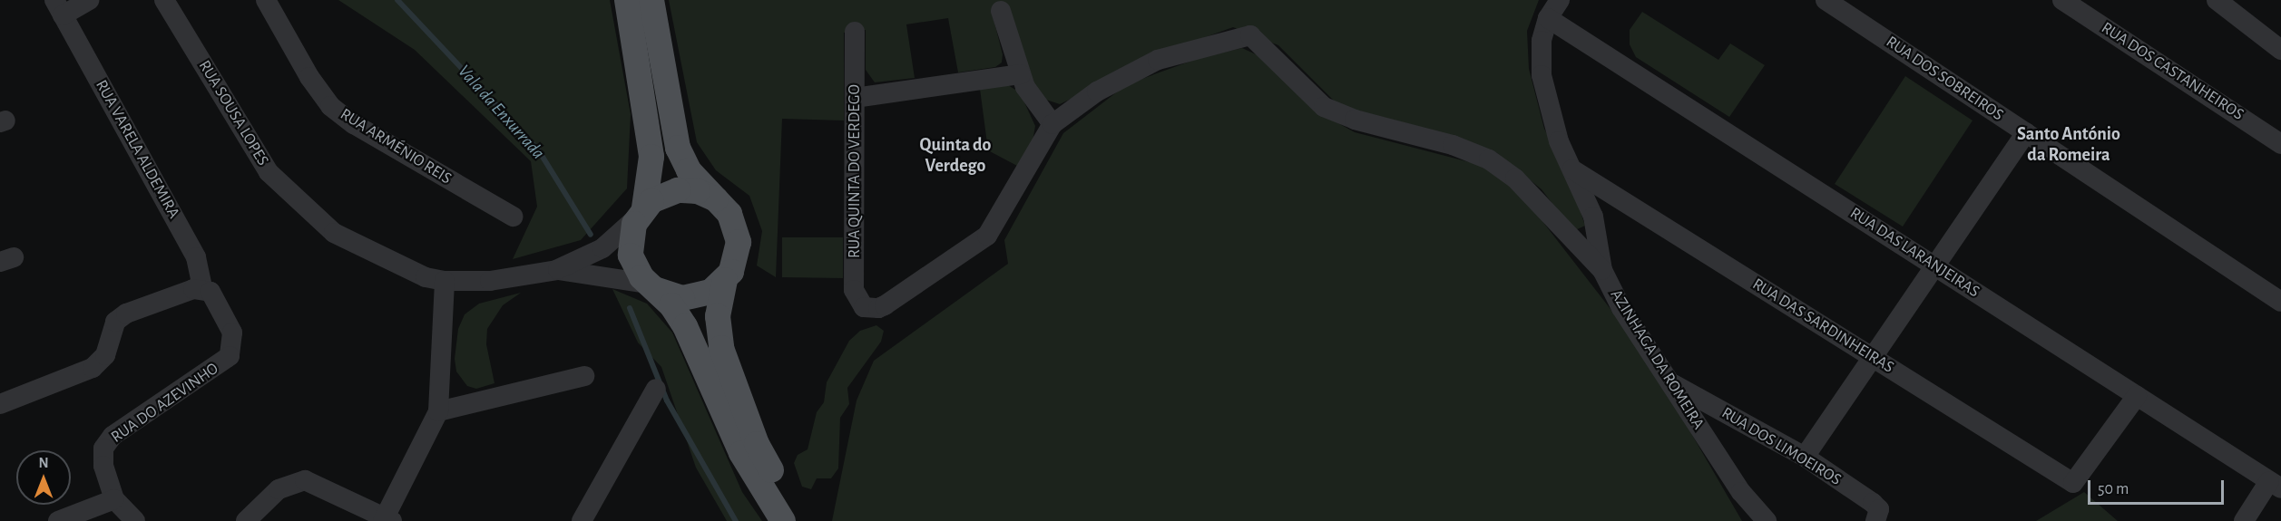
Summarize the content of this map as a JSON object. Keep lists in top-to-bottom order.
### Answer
{
  "streets": {
    "street": [
      "RUA DOS CASTANHEIROS",
      "RUA DOS SOBREIROS",
      "RUA SOUSA LOPES",
      "RUA ARMÉNIO REIS",
      "RUA VARELA ALDEMIRA",
      "RUA QUINTA DO VERDEGO",
      "RUA DAS LARANJEIRAS",
      "RUA DAS SARDINHEIRAS",
      "AZINHAGA DA ROMEIRA",
      "RUA DO AZEVINHO",
      "RUA DOS LIMOEIROS"
    ]
  },
  "crossings": [
    ["RUA VARELA ALDEMIRA", "RUA DO AZEVINHO"],
    ["RUA DAS LARANJEIRAS", "RUA DAS SARDINHEIRAS"],
    ["RUA DAS LARANJEIRAS", "AZINHAGA DA ROMEIRA"],
    ["RUA DAS SARDINHEIRAS", "AZINHAGA DA ROMEIRA"],
    ["AZINHAGA DA ROMEIRA", "RUA DOS LIMOEIROS"]
  ],
  "districts": ["Santo António da Romeira", "Quinta do Verdego"],
  "water": ["Vala da Enxurrada"],
  "scale_bar": "50 m",
  "north": "top"
}
